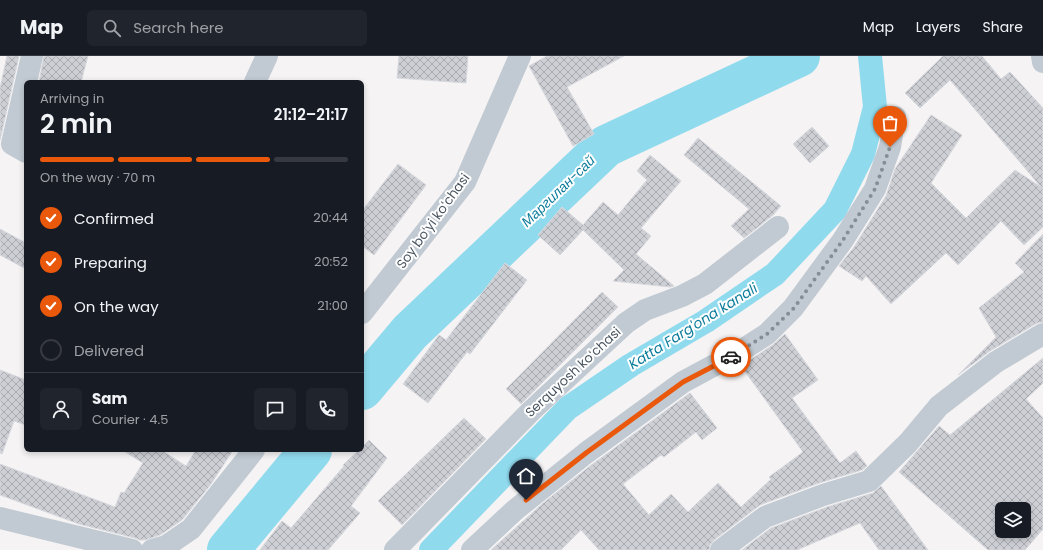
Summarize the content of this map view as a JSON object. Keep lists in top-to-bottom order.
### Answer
{
  "streets": {
    "street": ["Soy boʻyi koʻchasi", "Serquyosh koʻchasi"]
  },
  "water": ["Маргилан-сай", "Katta Farg'ona kanali"],
  "page": {
    "header": "Map",
    "search": "Search here",
    "nav": ["Map", "Layers", "Share"],
    "heading": ["2 min", "Arriving in", "21:12–21:17"],
    "panel": ["Sam", "Courier · 4.5"],
    "bar": "On the way · 70 m",
    "list": [
      ["Confirmed", "20:44"],
      ["Preparing", "20:52"],
      ["On the way", "21:00"],
      "Delivered"
    ]
  }
}
